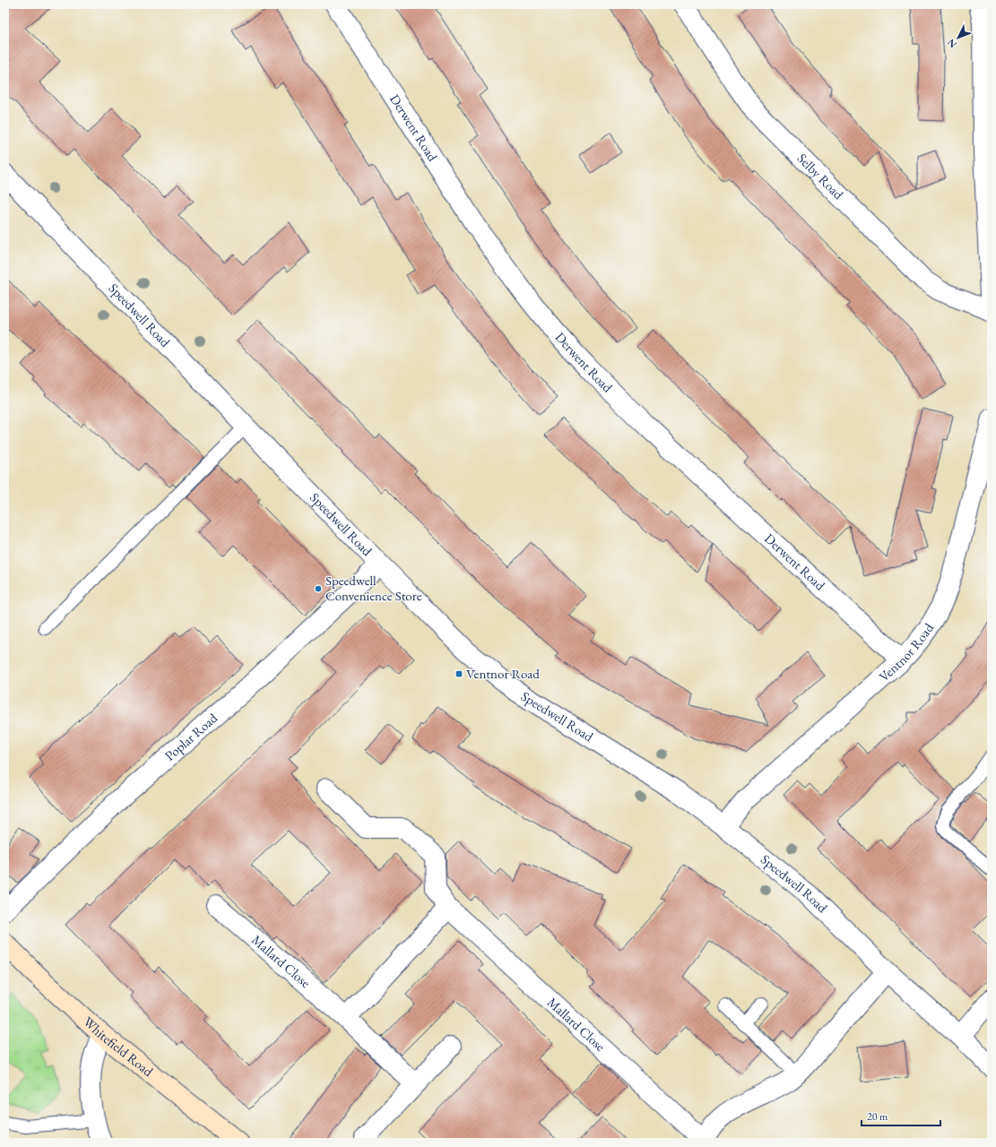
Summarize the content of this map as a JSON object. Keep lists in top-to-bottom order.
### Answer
{
  "streets": {
    "main road": ["Whitefield Road"],
    "street": [
      "Derwent Road",
      "Selby Road",
      "Speedwell Road",
      "Ventnor Road",
      "Poplar Road",
      "Mallard Close"
    ]
  },
  "crossings": [
    ["Derwent Road", "Ventnor Road"],
    ["Speedwell Road", "Ventnor Road"],
    ["Speedwell Road", "Poplar Road"],
    ["Speedwell Road", "Mallard Close"]
  ],
  "places": {
    "other": ["Speedwell Convenience Store"],
    "transit": ["Ventnor Road"]
  },
  "scale_bar": "20 m",
  "north": "bottom left"
}
